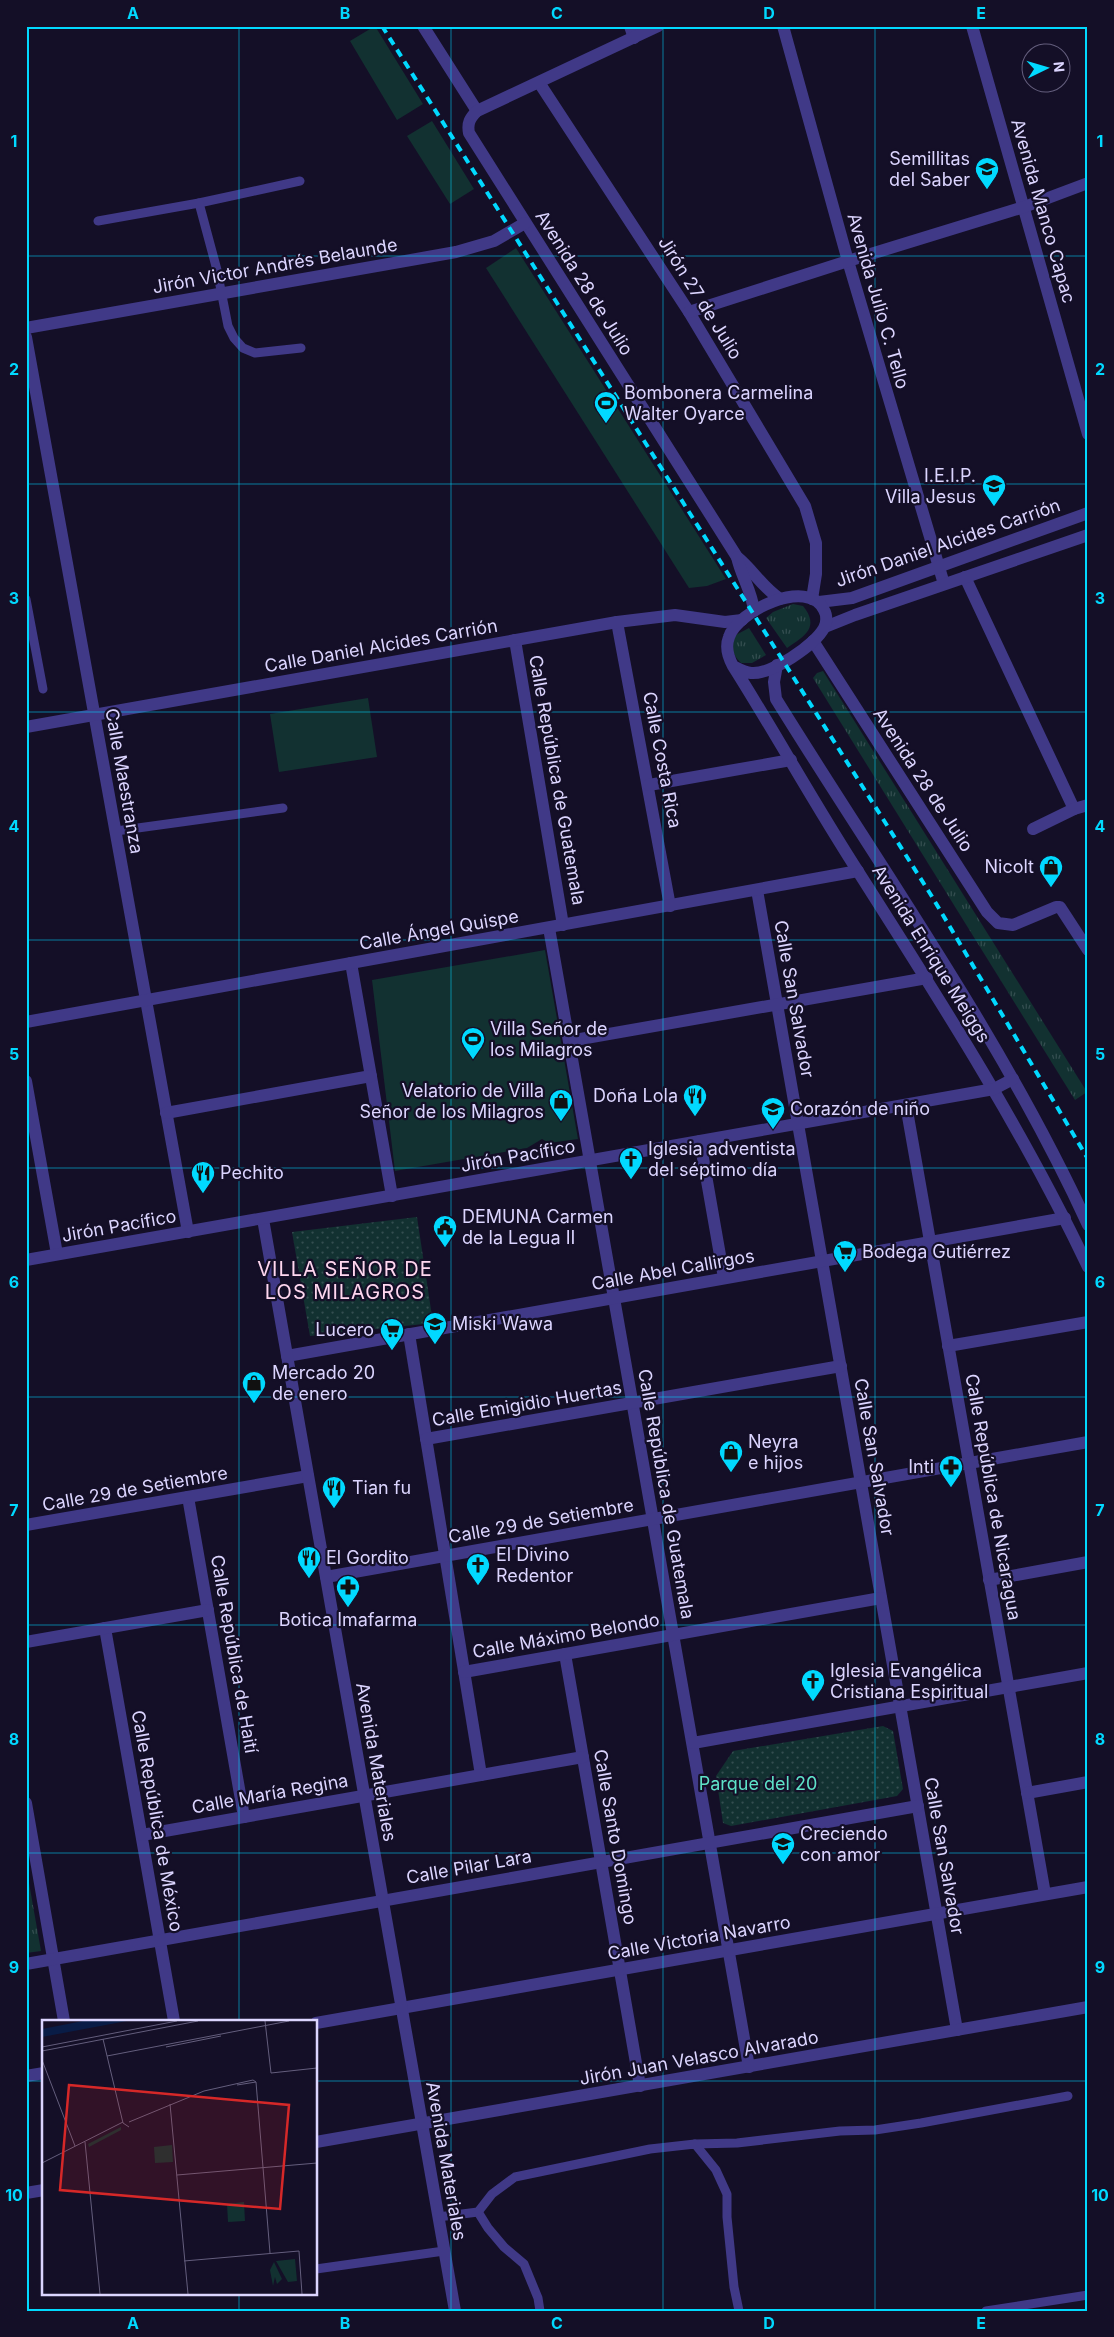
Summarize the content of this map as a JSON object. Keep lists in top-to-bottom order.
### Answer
{
  "streets": {
    "street": [
      "Avenida Manco Capac",
      "Jirón Victor Andrés Belaunde",
      "Avenida 28 de Julio",
      "Jirón 27 de Julio",
      "Avenida Julio C. Tello",
      "Jirón Daniel Alcides Carrión",
      "Calle Daniel Alcides Carrión",
      "Calle Costa Rica",
      "Calle República de Guatemala",
      "Calle Maestranza",
      "Calle Ángel Quispe",
      "Avenida Enrique Meiggs",
      "Calle San Salvador",
      "Jirón Pacífico",
      "Calle Abel Callirgos",
      "Calle Emigidio Huertas",
      "Calle 29 de Setiembre",
      "Calle República de Nicaragua",
      "Calle Máximo Belondo",
      "Calle República de Haití",
      "Avenida Materiales",
      "Calle María Regina",
      "Calle República de México",
      "Calle Santo Domingo",
      "Calle Pilar Lara",
      "Calle Victoria Navarro",
      "Jirón Juan Velasco Alvarado"
    ]
  },
  "crossings": [
    ["Jirón Victor Andrés Belaunde", "Avenida 28 de Julio"],
    ["Avenida 28 de Julio", "Jirón 27 de Julio"],
    ["Avenida 28 de Julio", "Jirón Daniel Alcides Carrión"],
    ["Avenida 28 de Julio", "Calle Daniel Alcides Carrión"],
    ["Avenida 28 de Julio", "Avenida Enrique Meiggs"],
    ["Jirón 27 de Julio", "Jirón Daniel Alcides Carrión"],
    ["Jirón 27 de Julio", "Calle Daniel Alcides Carrión"],
    ["Jirón 27 de Julio", "Avenida Enrique Meiggs"],
    ["Avenida Julio C. Tello", "Jirón Daniel Alcides Carrión"],
    ["Jirón Daniel Alcides Carrión", "Calle Daniel Alcides Carrión"],
    ["Jirón Daniel Alcides Carrión", "Avenida Enrique Meiggs"],
    ["Calle Daniel Alcides Carrión", "Calle Costa Rica"],
    ["Calle Daniel Alcides Carrión", "Calle República de Guatemala"],
    ["Calle Daniel Alcides Carrión", "Calle Maestranza"],
    ["Calle Daniel Alcides Carrión", "Avenida Enrique Meiggs"],
    ["Calle Costa Rica", "Calle Ángel Quispe"],
    ["Calle República de Guatemala", "Calle Ángel Quispe"],
    ["Calle República de Guatemala", "Jirón Pacífico"],
    ["Calle República de Guatemala", "Calle Abel Callirgos"],
    ["Calle República de Guatemala", "Calle Emigidio Huertas"],
    ["Calle República de Guatemala", "Calle 29 de Setiembre"],
    ["Calle República de Guatemala", "Calle Máximo Belondo"],
    ["Calle República de Guatemala", "Calle Pilar Lara"],
    ["Calle República de Guatemala", "Calle Victoria Navarro"],
    ["Calle República de Guatemala", "Jirón Juan Velasco Alvarado"],
    ["Calle Maestranza", "Calle Ángel Quispe"],
    ["Calle Maestranza", "Jirón Pacífico"],
    ["Calle Ángel Quispe", "Avenida Enrique Meiggs"],
    ["Calle Ángel Quispe", "Calle San Salvador"],
    ["Avenida Enrique Meiggs", "Jirón Pacífico"],
    ["Avenida Enrique Meiggs", "Calle Abel Callirgos"],
    ["Calle San Salvador", "Jirón Pacífico"],
    ["Calle San Salvador", "Calle Abel Callirgos"],
    ["Calle San Salvador", "Calle Emigidio Huertas"],
    ["Calle San Salvador", "Calle 29 de Setiembre"],
    ["Calle San Salvador", "Calle Máximo Belondo"],
    ["Calle San Salvador", "Calle Pilar Lara"],
    ["Calle San Salvador", "Calle Victoria Navarro"],
    ["Calle San Salvador", "Jirón Juan Velasco Alvarado"],
    ["Jirón Pacífico", "Calle República de Nicaragua"],
    ["Jirón Pacífico", "Avenida Materiales"],
    ["Calle Abel Callirgos", "Calle República de Nicaragua"],
    ["Calle Abel Callirgos", "Avenida Materiales"],
    ["Calle 29 de Setiembre", "Calle República de Nicaragua"],
    ["Calle 29 de Setiembre", "Calle República de Haití"],
    ["Calle 29 de Setiembre", "Avenida Materiales"],
    ["Calle República de Nicaragua", "Calle Victoria Navarro"],
    ["Calle Máximo Belondo", "Calle Santo Domingo"],
    ["Calle República de Haití", "Calle María Regina"],
    ["Avenida Materiales", "Calle María Regina"],
    ["Avenida Materiales", "Calle Pilar Lara"],
    ["Avenida Materiales", "Calle Victoria Navarro"],
    ["Avenida Materiales", "Jirón Juan Velasco Alvarado"],
    ["Calle María Regina", "Calle República de México"],
    ["Calle María Regina", "Calle Santo Domingo"],
    ["Calle República de México", "Calle Pilar Lara"],
    ["Calle Santo Domingo", "Calle Pilar Lara"],
    ["Calle Santo Domingo", "Calle Victoria Navarro"],
    ["Calle Santo Domingo", "Jirón Juan Velasco Alvarado"]
  ],
  "districts": ["VILLA SEÑOR DE LOS MILAGROS"],
  "parks": ["Parque del 20"],
  "places": {
    "school or university": [
      "Semillitas del Saber",
      "I.E.I.P. Villa Jesus",
      "Corazón de niño",
      "Miski Wawa",
      "Creciendo con amor"
    ],
    "sports": ["Bombonera Carmelina Walter Oyarce", "Villa Señor de los Milagros"],
    "shop": [
      "Nicolt",
      "Velatorio de Villa Señor de los Milagros",
      "Mercado 20 de enero",
      "Neyra e hijos"
    ],
    "restaurant": [
      "Doña Lola",
      "Pechito",
      "Tian fu",
      "El Gordito"
    ],
    "church": ["Iglesia adventista del séptimo día", "El Divino Redentor", "Iglesia Evangélica Cristiana Espiritual"],
    "public building": ["DEMUNA Carmen de la Legua II"],
    "supermarket": ["Bodega Gutiérrez", "Lucero"],
    "pharmacy": ["Inti", "Botica Imafarma"]
  },
  "north": "right",
  "grid": {
    "columns": [
      "A",
      "B",
      "C",
      "D",
      "E"
    ],
    "rows": [
      "1",
      "2",
      "3",
      "4",
      "5",
      "6",
      "7",
      "8",
      "9",
      "10"
    ]
  }
}
